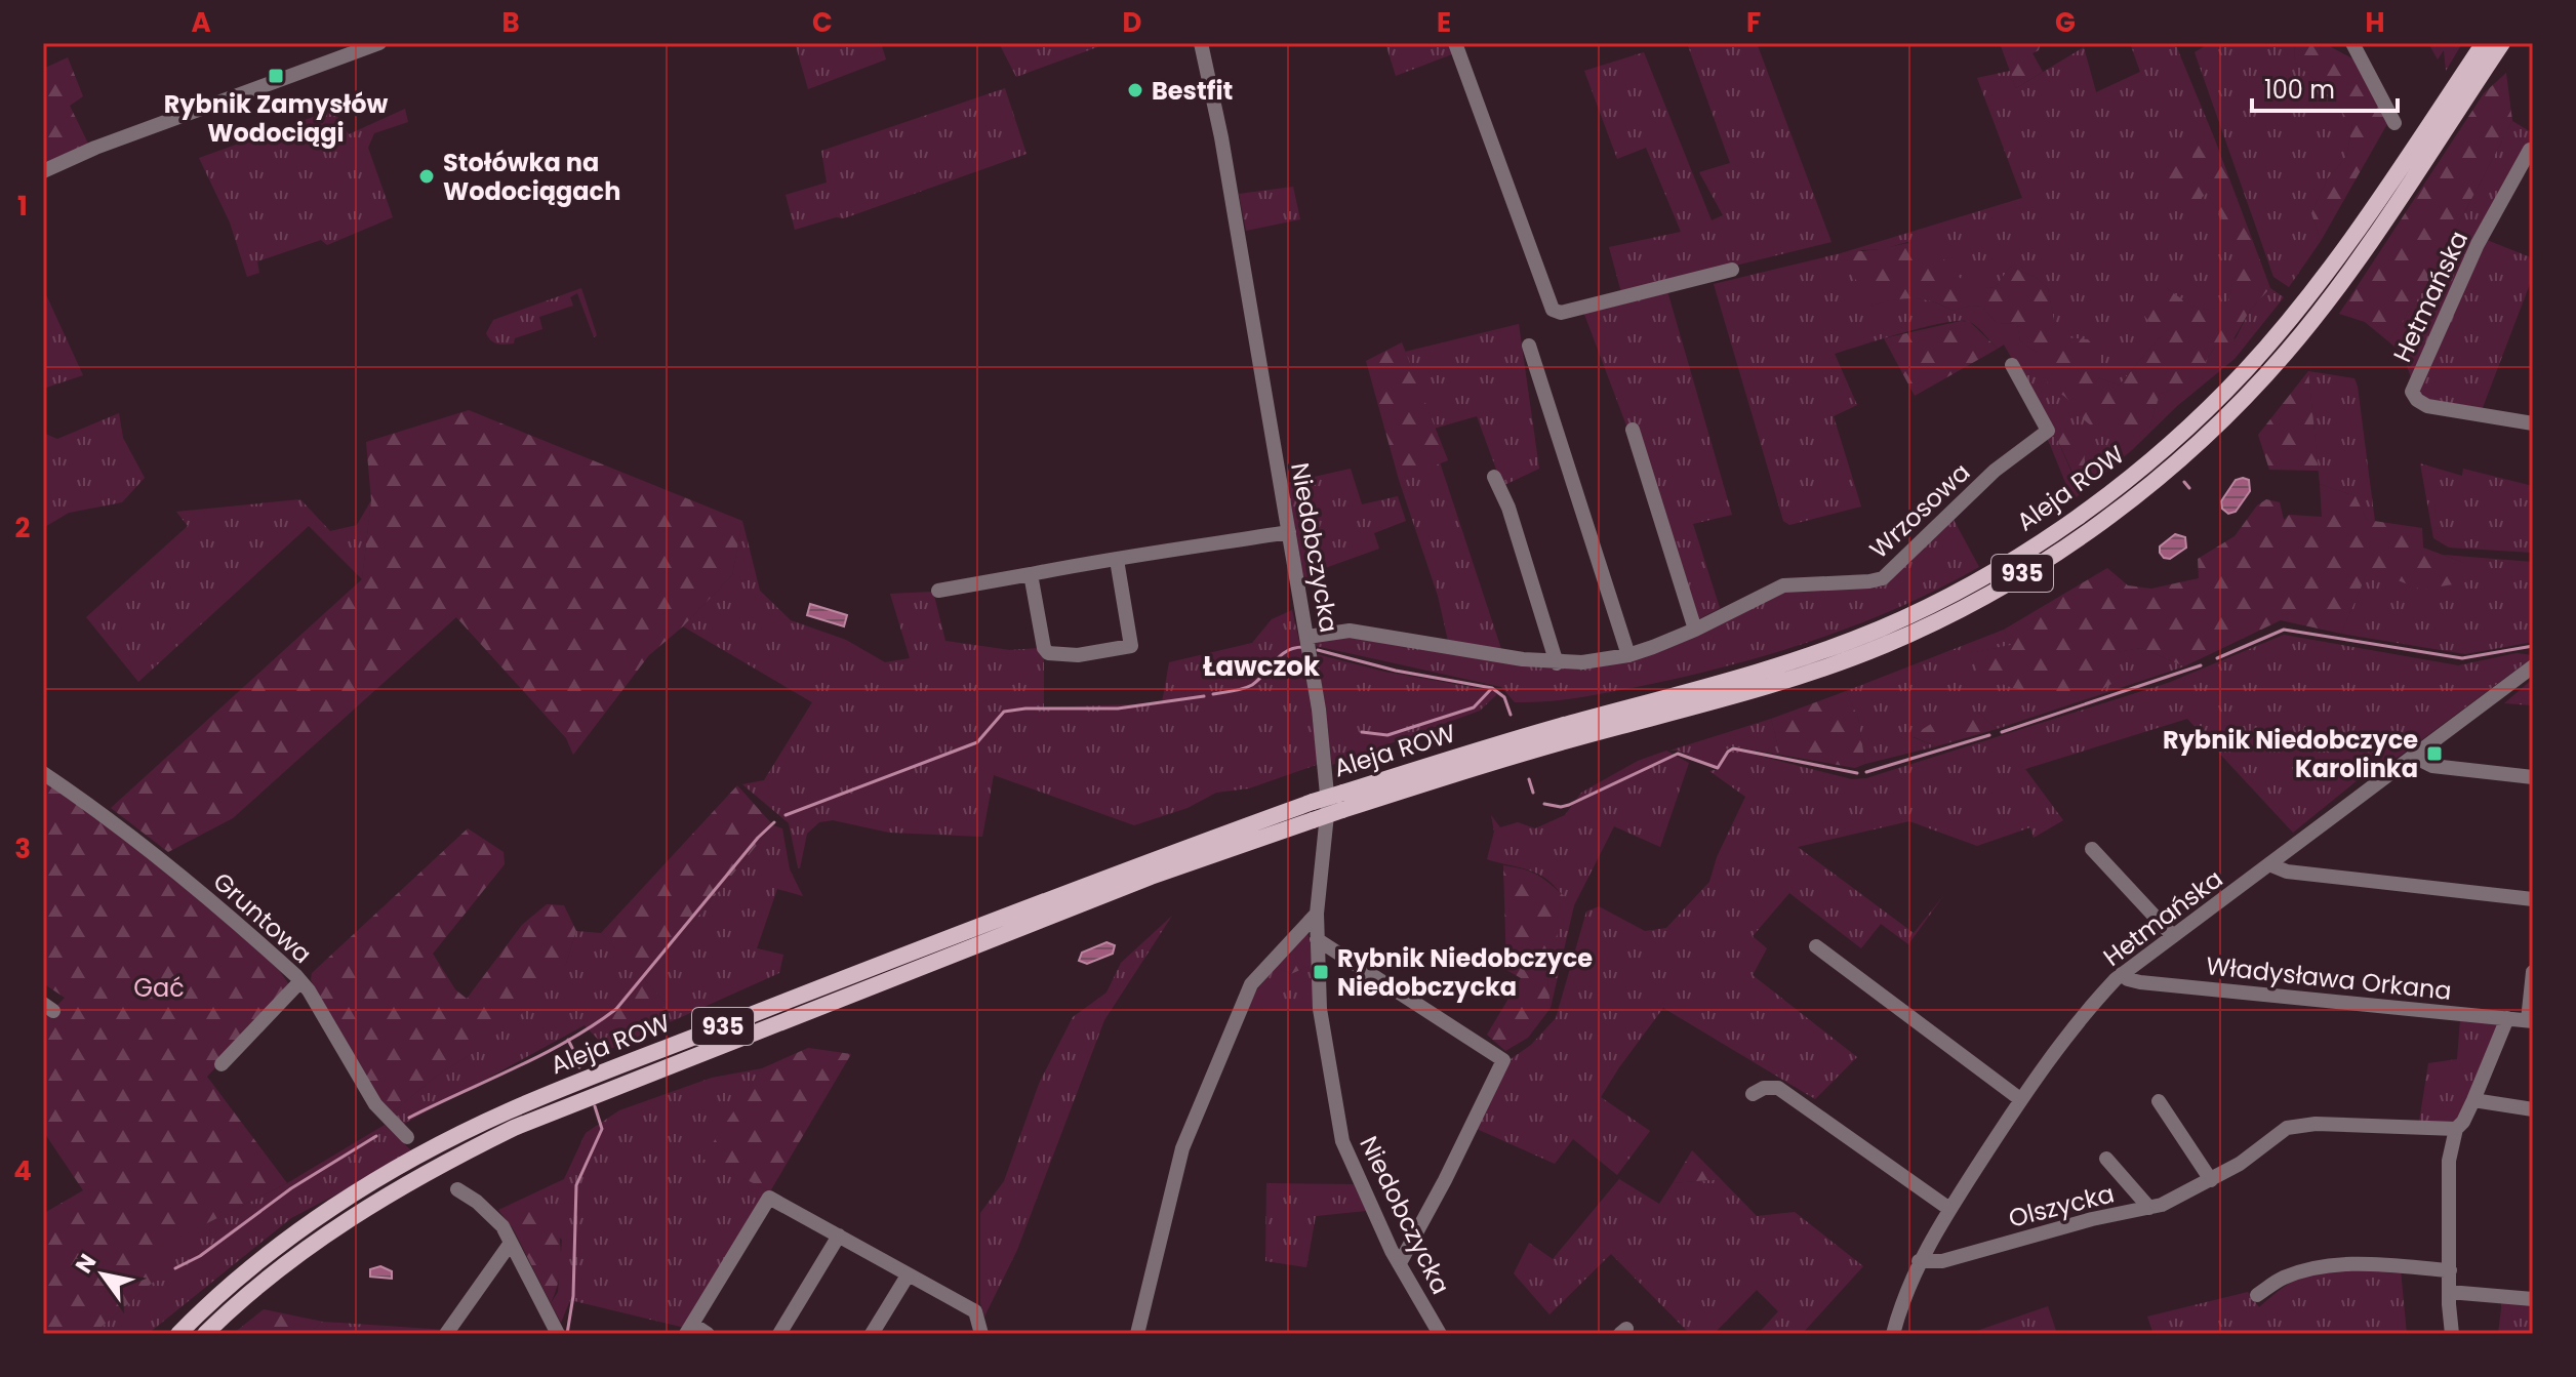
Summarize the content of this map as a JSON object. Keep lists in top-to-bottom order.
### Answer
{
  "streets": {
    "main road": ["Aleja ROW", "935"],
    "street": [
      "Hetmańska",
      "Wrzosowa",
      "Niedobczycka",
      "Gruntowa",
      "Władysława Orkana",
      "Olszycka"
    ]
  },
  "crossings": [
    ["Hetmańska", "Władysława Orkana"],
    ["Hetmańska", "Olszycka"],
    ["Wrzosowa", "Niedobczycka"]
  ],
  "districts": ["Ławczok"],
  "parks": ["Gać"],
  "places": {
    "transit": ["Rybnik Zamysłów Wodociągi", "Rybnik Niedobczyce Karolinka", "Rybnik Niedobczyce Niedobczycka"],
    "other": ["Bestfit", "Stołówka na Wodociągach"]
  },
  "scale_bar": "100 m",
  "north": "top left",
  "grid": {
    "columns": [
      "A",
      "B",
      "C",
      "D",
      "E",
      "F",
      "G",
      "H"
    ],
    "rows": [
      "1",
      "2",
      "3",
      "4"
    ]
  }
}
